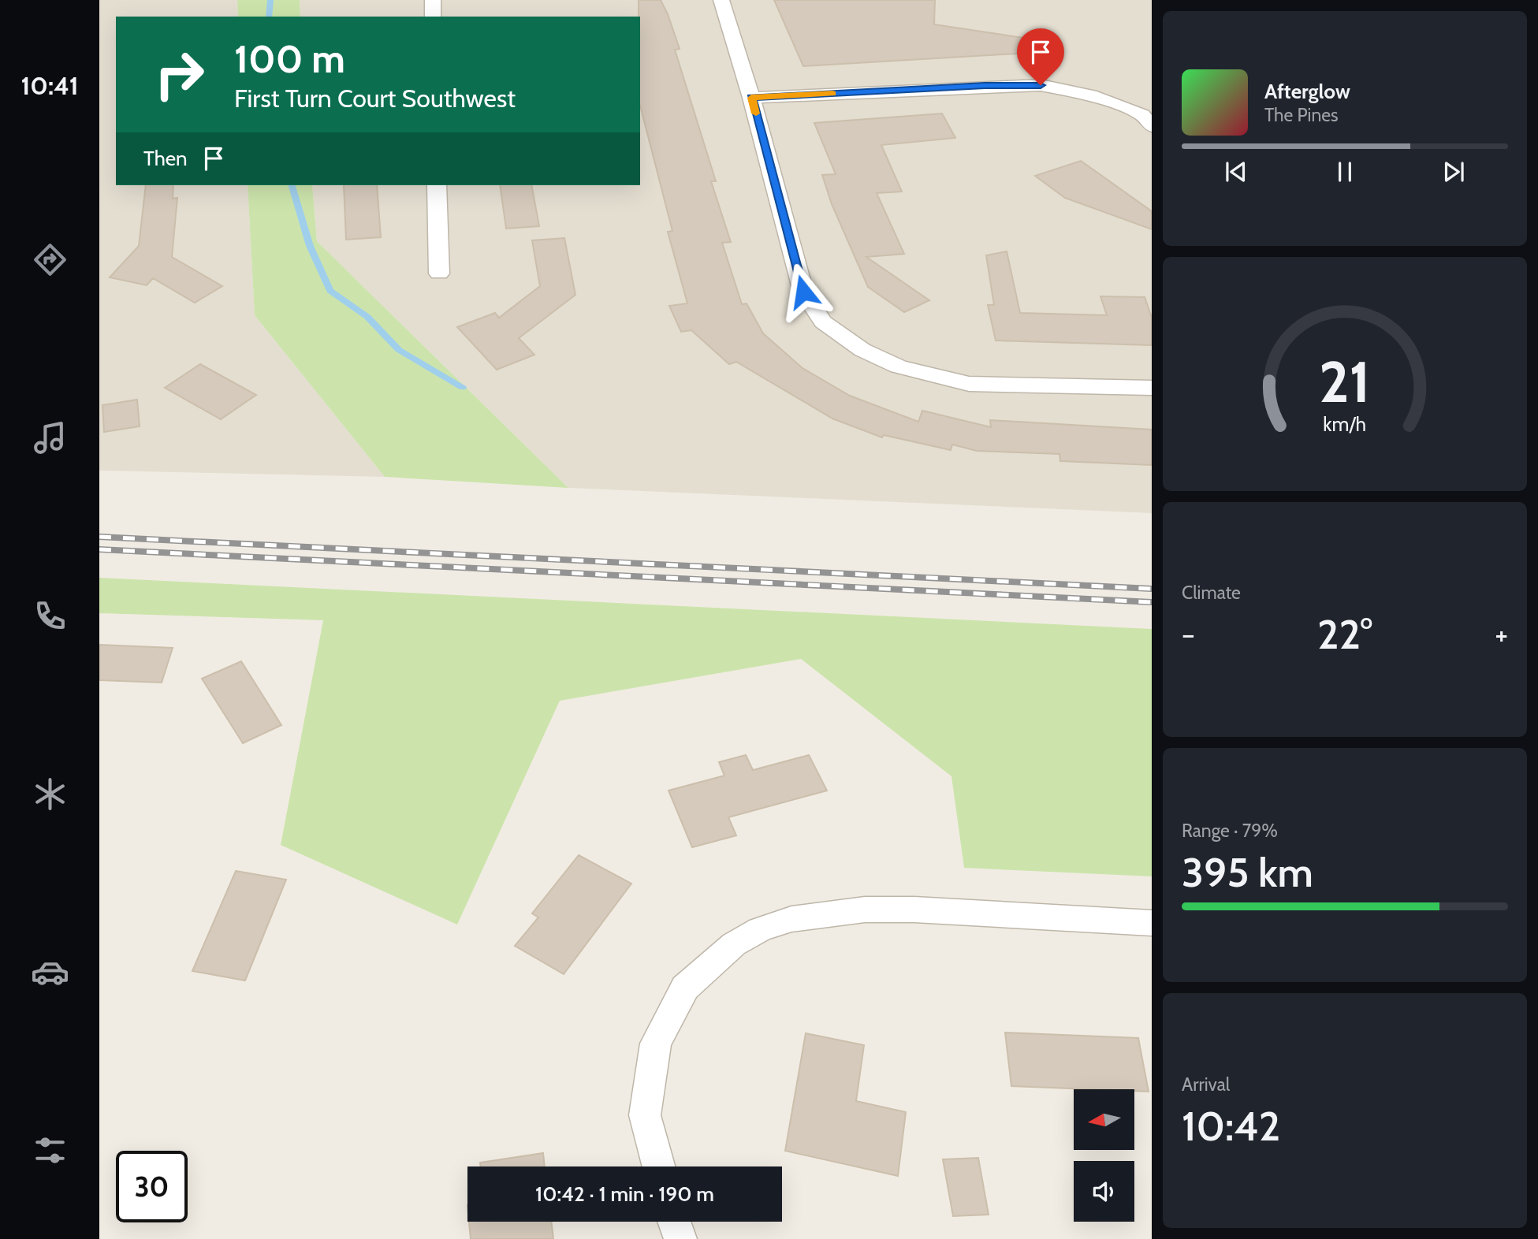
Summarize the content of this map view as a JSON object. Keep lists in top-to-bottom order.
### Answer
{
  "north": "left",
  "page": {
    "tabs": "10:41",
    "turn": ["100 m", "First Turn Court Southwest"],
    "song": ["Afterglow", "The Pines"],
    "then": "Then",
    "tile": [
      "Climate",
      ["Range · 79%", "395 km"],
      ["Arrival", "10:42"]
    ],
    "heat": ["−", "22°", "+"],
    "limit": "30",
    "trip": "10:42 · 1 min · 190 m",
    "gauge": ["21", "km/h"]
  }
}
